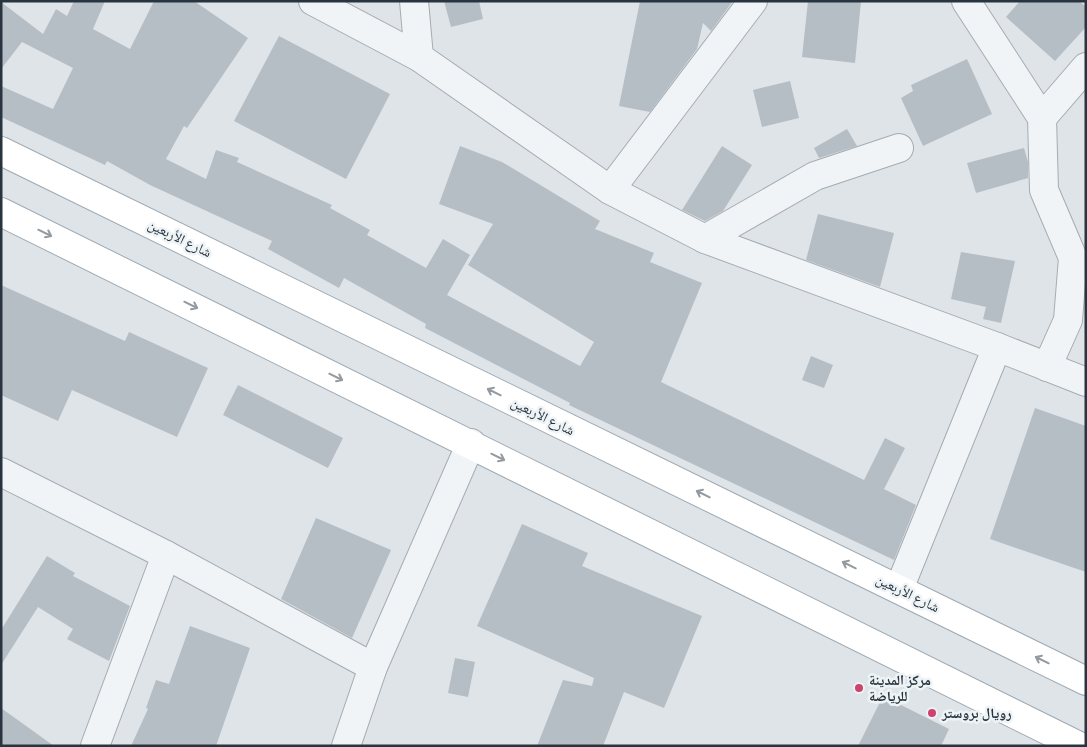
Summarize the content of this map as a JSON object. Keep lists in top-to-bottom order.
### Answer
{
  "streets": {
    "main road": ["شارع الأربعين"]
  },
  "places": ["مركز المدينة للرياضة", "رويال بروستر"]
}
